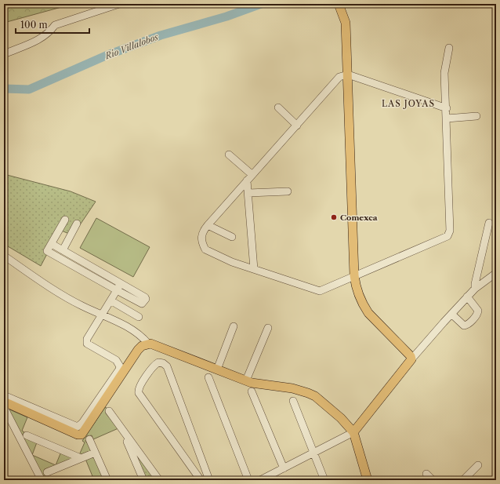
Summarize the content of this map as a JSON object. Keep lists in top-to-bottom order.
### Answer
{
  "districts": ["LAS JOYAS"],
  "water": ["Río Villalobos"],
  "places": ["Comexca"],
  "scale_bar": "100 m"
}
